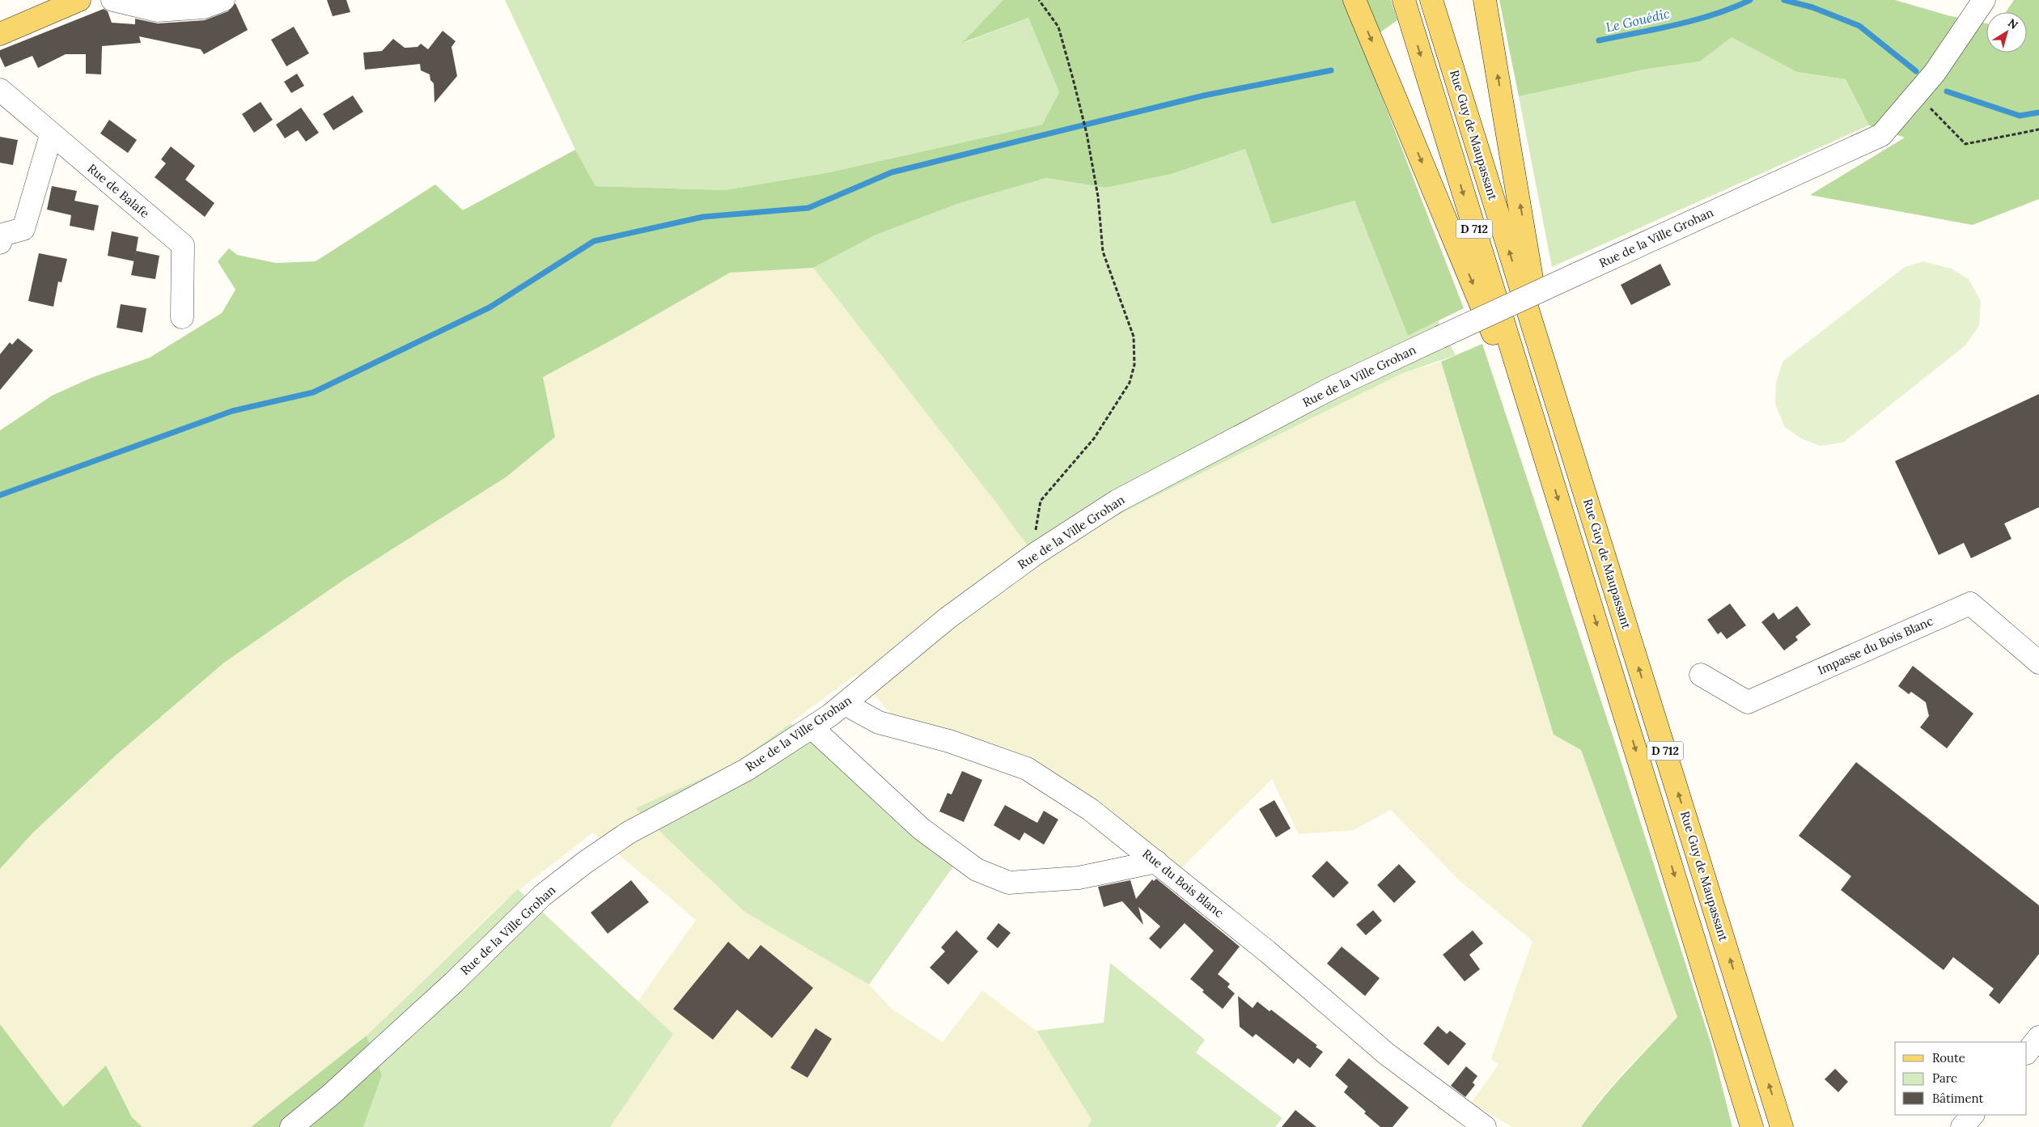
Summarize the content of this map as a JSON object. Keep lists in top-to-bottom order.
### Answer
{
  "streets": {
    "main road": ["Rue Guy de Maupassant", "D 712"],
    "street": [
      "Rue de Balafe",
      "Rue de la Ville Grohan",
      "Impasse du Bois Blanc",
      "Rue du Bois Blanc"
    ]
  },
  "crossings": [
    ["Rue de la Ville Grohan", "Rue du Bois Blanc"]
  ],
  "water": ["Le Gouédic"],
  "legend": ["Route", "Parc", "Bâtiment"],
  "north": "top right"
}
